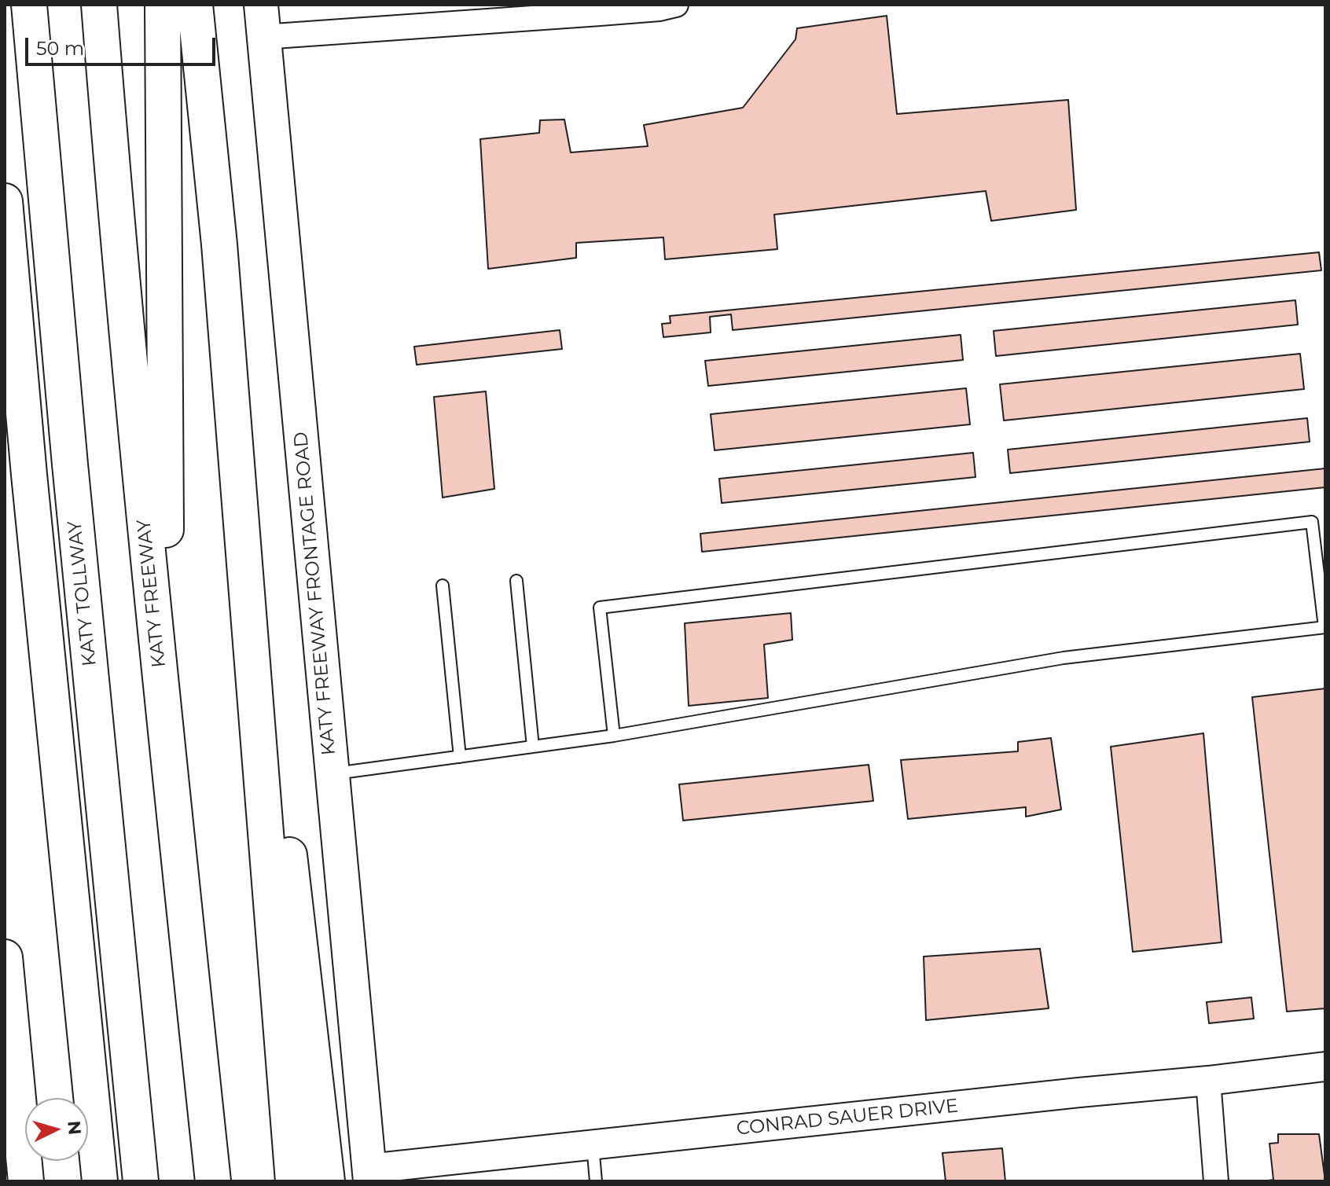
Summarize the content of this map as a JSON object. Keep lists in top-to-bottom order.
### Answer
{
  "streets": {
    "highway": ["KATY TOLLWAY", "KATY FREEWAY"],
    "main road": ["KATY FREEWAY FRONTAGE ROAD"],
    "street": ["CONRAD SAUER DRIVE"]
  },
  "crossings": [
    ["KATY FREEWAY FRONTAGE ROAD", "CONRAD SAUER DRIVE"]
  ],
  "scale_bar": "50 m",
  "north": "right"
}
